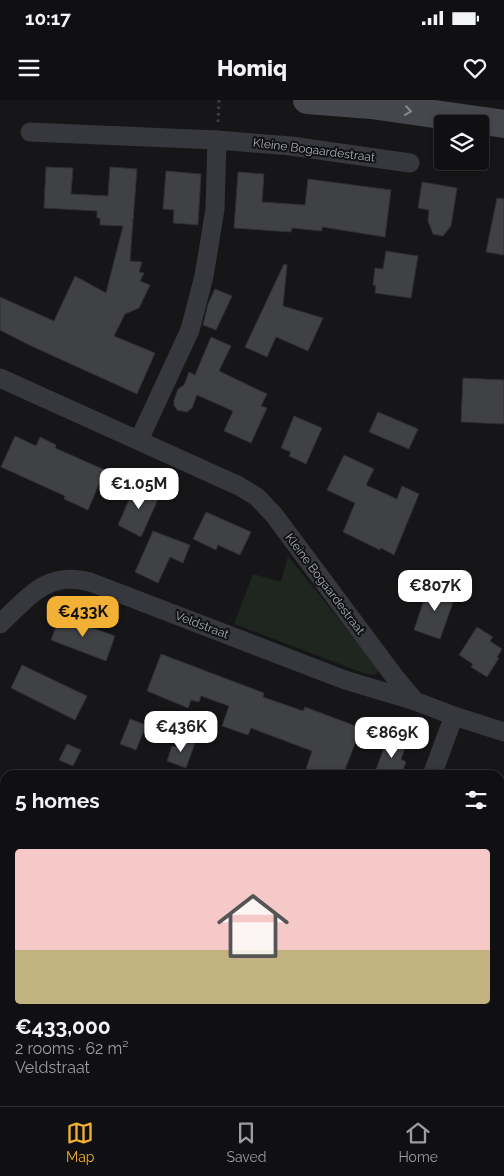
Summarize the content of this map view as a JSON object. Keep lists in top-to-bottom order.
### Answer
{
  "streets": {
    "street": ["Kleine Bogaardestraat", "Veldstraat"]
  },
  "crossings": [
    ["Kleine Bogaardestraat", "Veldstraat"]
  ],
  "page": {
    "status": "10:17",
    "header": "Homiq",
    "price": [
      "€1.05M",
      "€807K",
      "€433K",
      "€436K",
      "€869K"
    ],
    "heading": "5 homes",
    "list": [
      {
        "name": "€433,000",
        "note": "2 rooms · 62 m² · Veldstraat"
      }
    ],
    "tabs": ["Map", "Saved", "Home"]
  }
}
